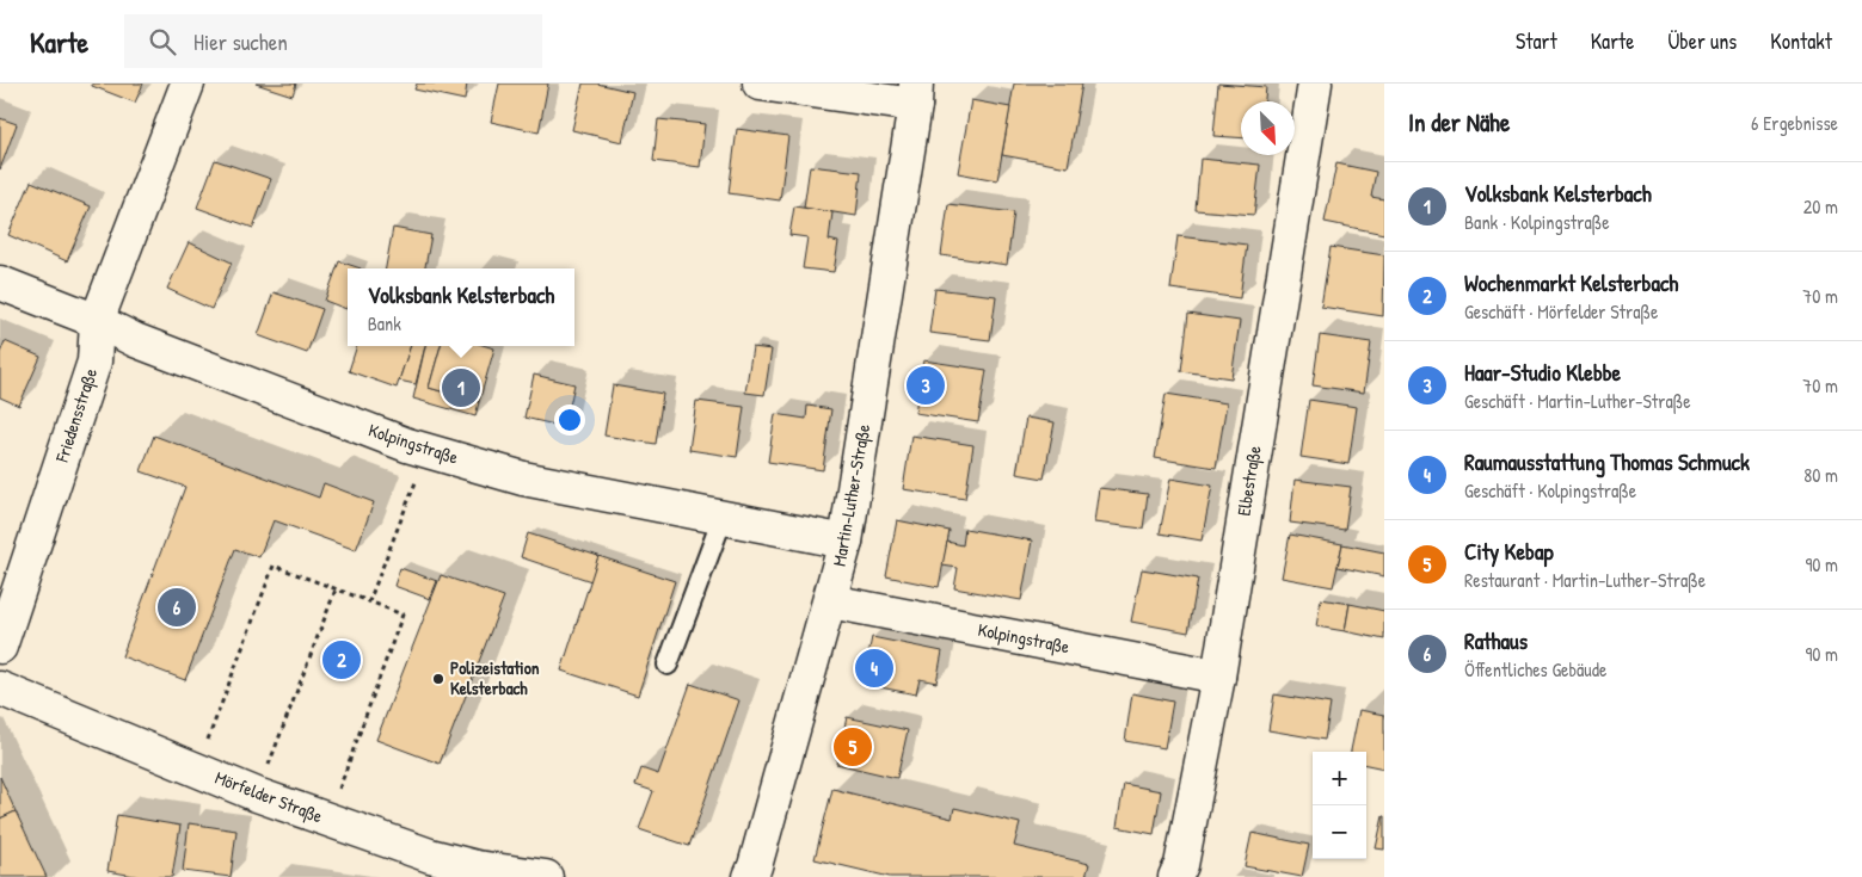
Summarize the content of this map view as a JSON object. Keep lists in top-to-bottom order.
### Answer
{
  "streets": {
    "street": [
      "Friedensstraße",
      "Kolpingstraße",
      "Elbestraße",
      "Martin-Luther-Straße",
      "Mörfelder Straße"
    ]
  },
  "crossings": [
    ["Friedensstraße", "Kolpingstraße"],
    ["Kolpingstraße", "Elbestraße"],
    ["Kolpingstraße", "Martin-Luther-Straße"]
  ],
  "places": ["Polizeistation Kelsterbach"],
  "north": "bottom right",
  "page": {
    "header": "Karte",
    "search": "Hier suchen",
    "nav": [
      "Start",
      "Karte",
      "Über uns",
      "Kontakt"
    ],
    "heading": ["In der Nähe", "6 Ergebnisse"],
    "list": [
      {
        "mark": "1",
        "name": "Volksbank Kelsterbach",
        "note": "Bank · Kolpingstraße",
        "value": "20 m"
      },
      {
        "mark": "2",
        "name": "Wochenmarkt Kelsterbach",
        "note": "Geschäft · Mörfelder Straße",
        "value": "70 m"
      },
      {
        "mark": "3",
        "name": "Haar-Studio Klebbe",
        "note": "Geschäft · Martin-Luther-Straße",
        "value": "70 m"
      },
      {
        "mark": "4",
        "name": "Raumausstattung Thomas Schmuck",
        "note": "Geschäft · Kolpingstraße",
        "value": "80 m"
      },
      {
        "mark": "5",
        "name": "City Kebap",
        "note": "Restaurant · Martin-Luther-Straße",
        "value": "90 m"
      },
      {
        "mark": "6",
        "name": "Rathaus",
        "note": "Öffentliches Gebäude",
        "value": "90 m"
      }
    ],
    "popup": ["Volksbank Kelsterbach", "Bank"],
    "pins": [
      "3",
      "1",
      "6",
      "2",
      "4",
      "5"
    ],
    "map_buttons": ["+", "−"]
  }
}
